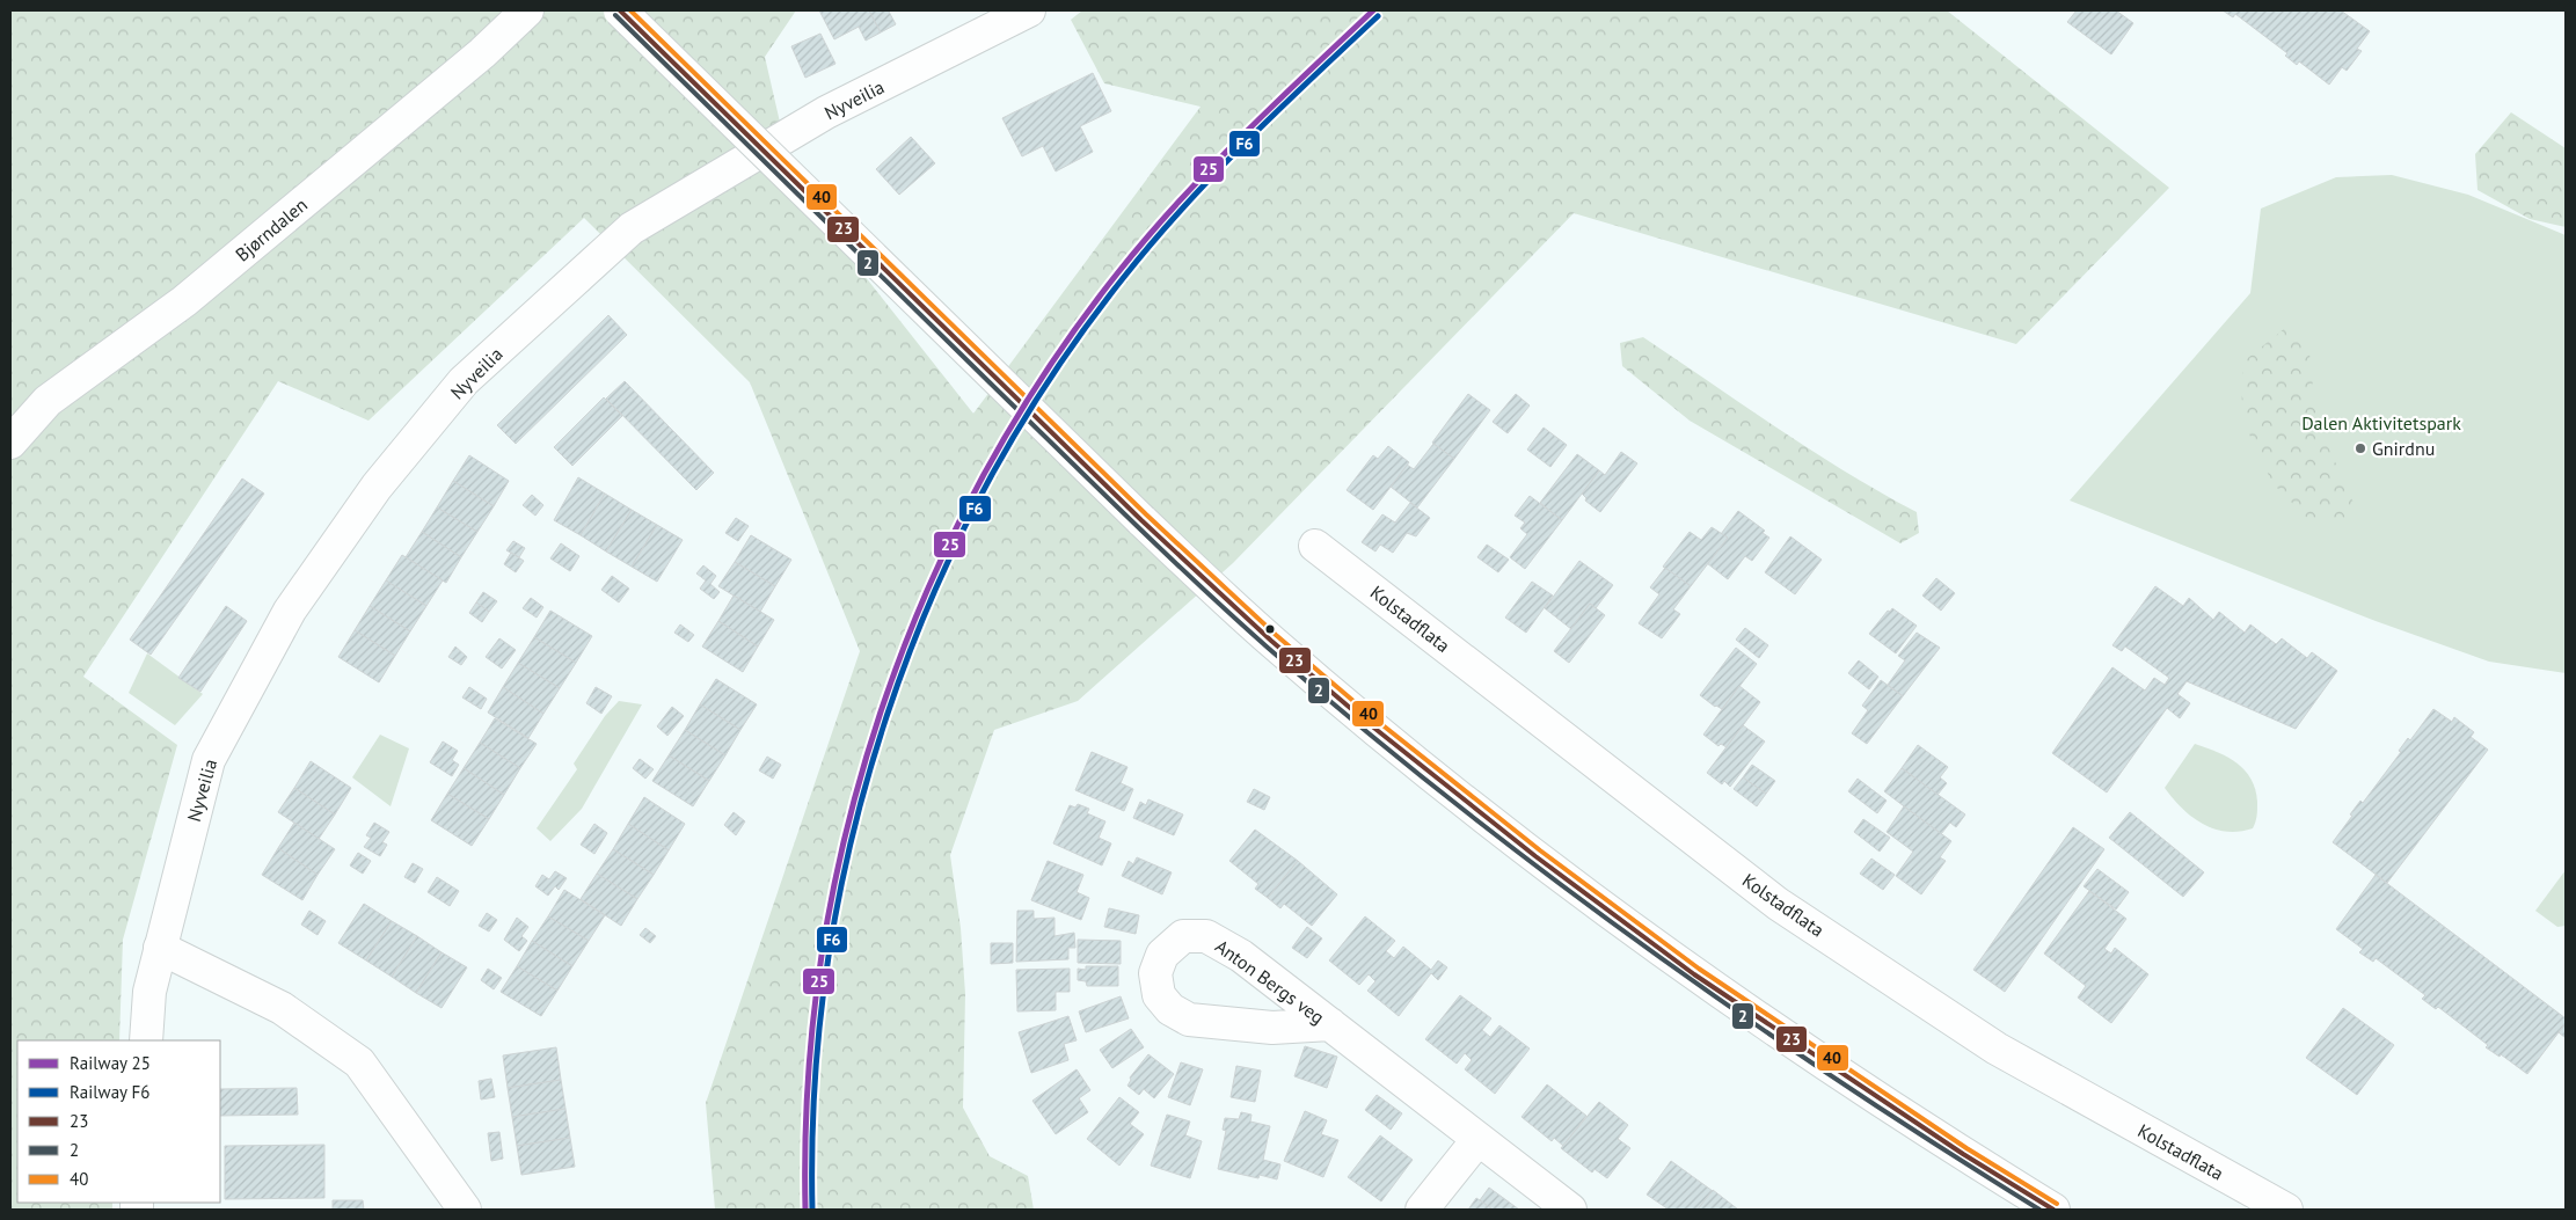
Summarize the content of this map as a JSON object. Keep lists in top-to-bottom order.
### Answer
{
  "streets": {
    "street": [
      "Nyveilia",
      "Bjørndalen",
      "Kolstadflata",
      "Anton Bergs veg"
    ]
  },
  "parks": ["Dalen Aktivitetspark"],
  "places": ["Gnirdnu"],
  "lines": [
    "rail line 25",
    "transit line 23",
    "transit line 40",
    "transit line 2",
    "rail line F6"
  ],
  "legend": [
    "Railway 25",
    "Railway F6",
    "23",
    "2",
    "40"
  ]
}
